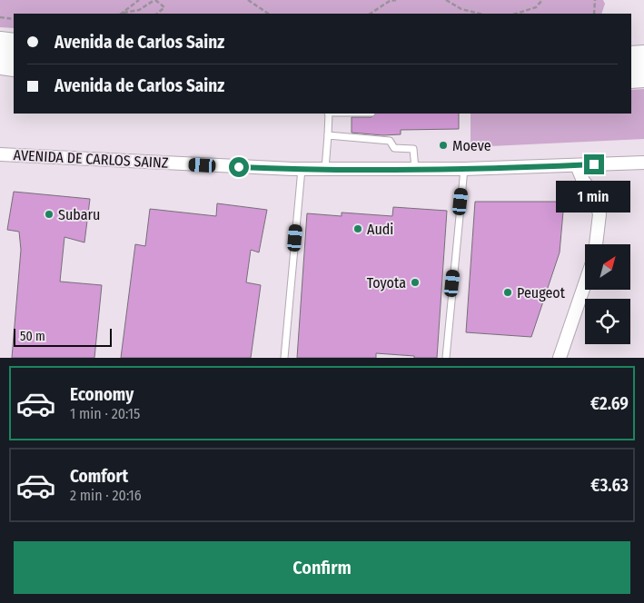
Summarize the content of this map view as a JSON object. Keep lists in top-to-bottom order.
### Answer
{
  "streets": {
    "street": ["AVENIDA DE CARLOS SAINZ"]
  },
  "places": [
    "Moeve",
    "Subaru",
    "Audi",
    "Toyota",
    "Peugeot"
  ],
  "scale_bar": "50 m",
  "north": "top right",
  "page": {
    "banner": ["Avenida de Carlos Sainz", "Avenida de Carlos Sainz"],
    "bubble": "1 min",
    "scale": "50 m",
    "list": [
      {
        "name": "Economy",
        "note": "1 min · 20:15",
        "value": "€2.69"
      },
      {
        "name": "Comfort",
        "note": "2 min · 20:16",
        "value": "€3.63"
      }
    ],
    "buttons": "Confirm"
  }
}
